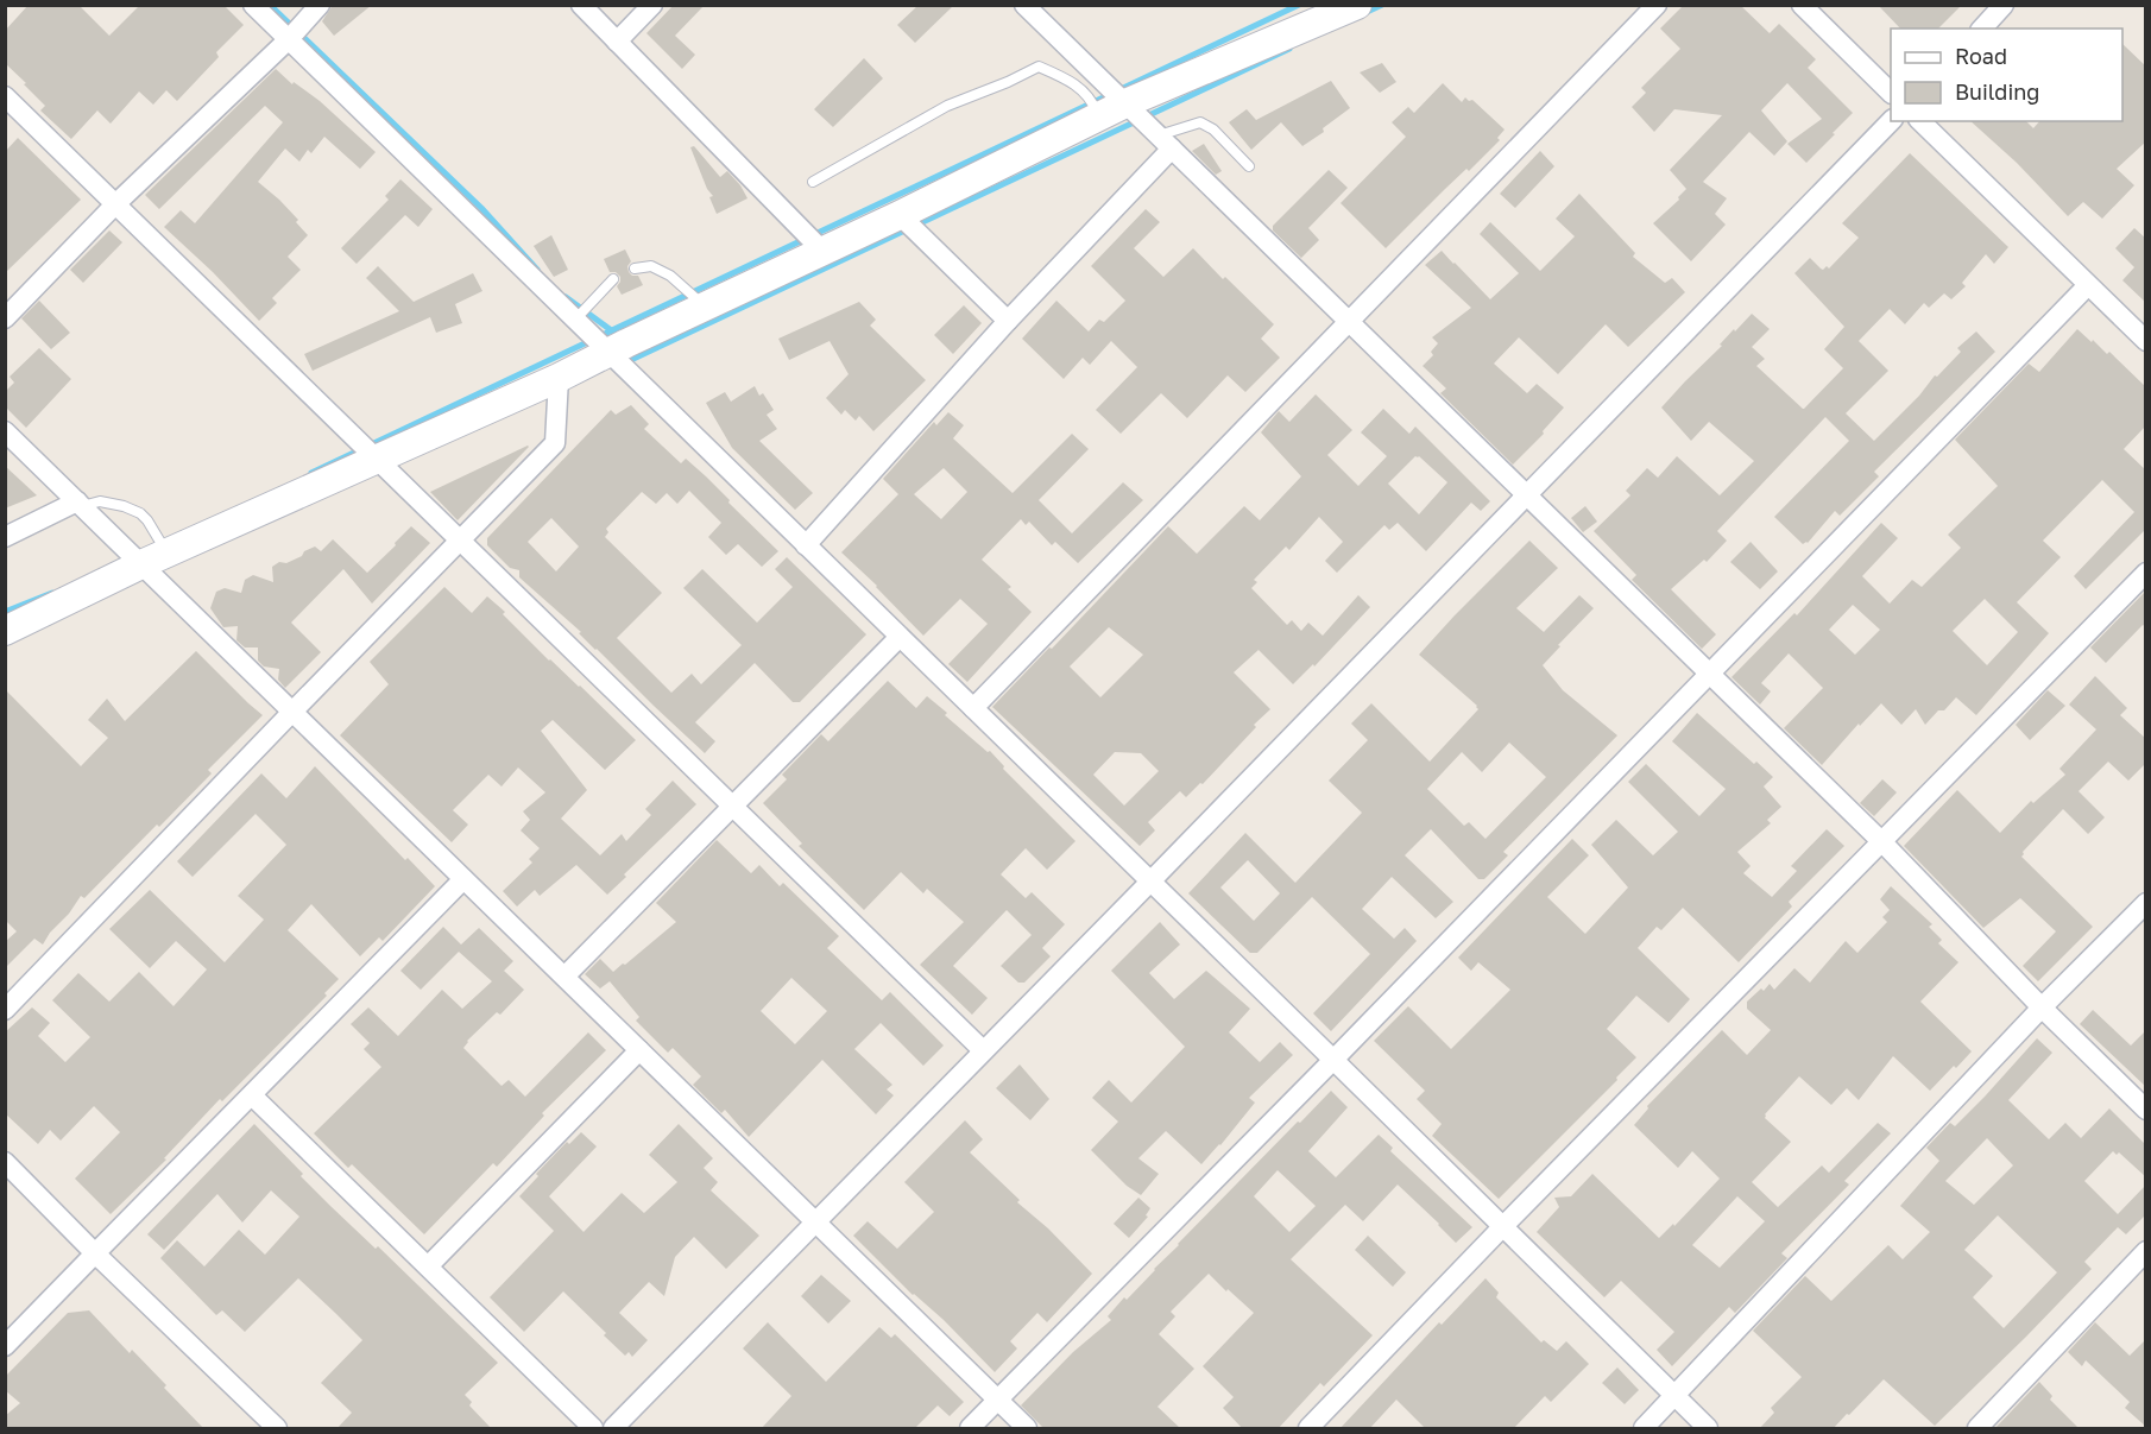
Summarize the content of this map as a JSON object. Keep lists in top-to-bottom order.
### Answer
{
  "legend": ["Road", "Building"]
}
